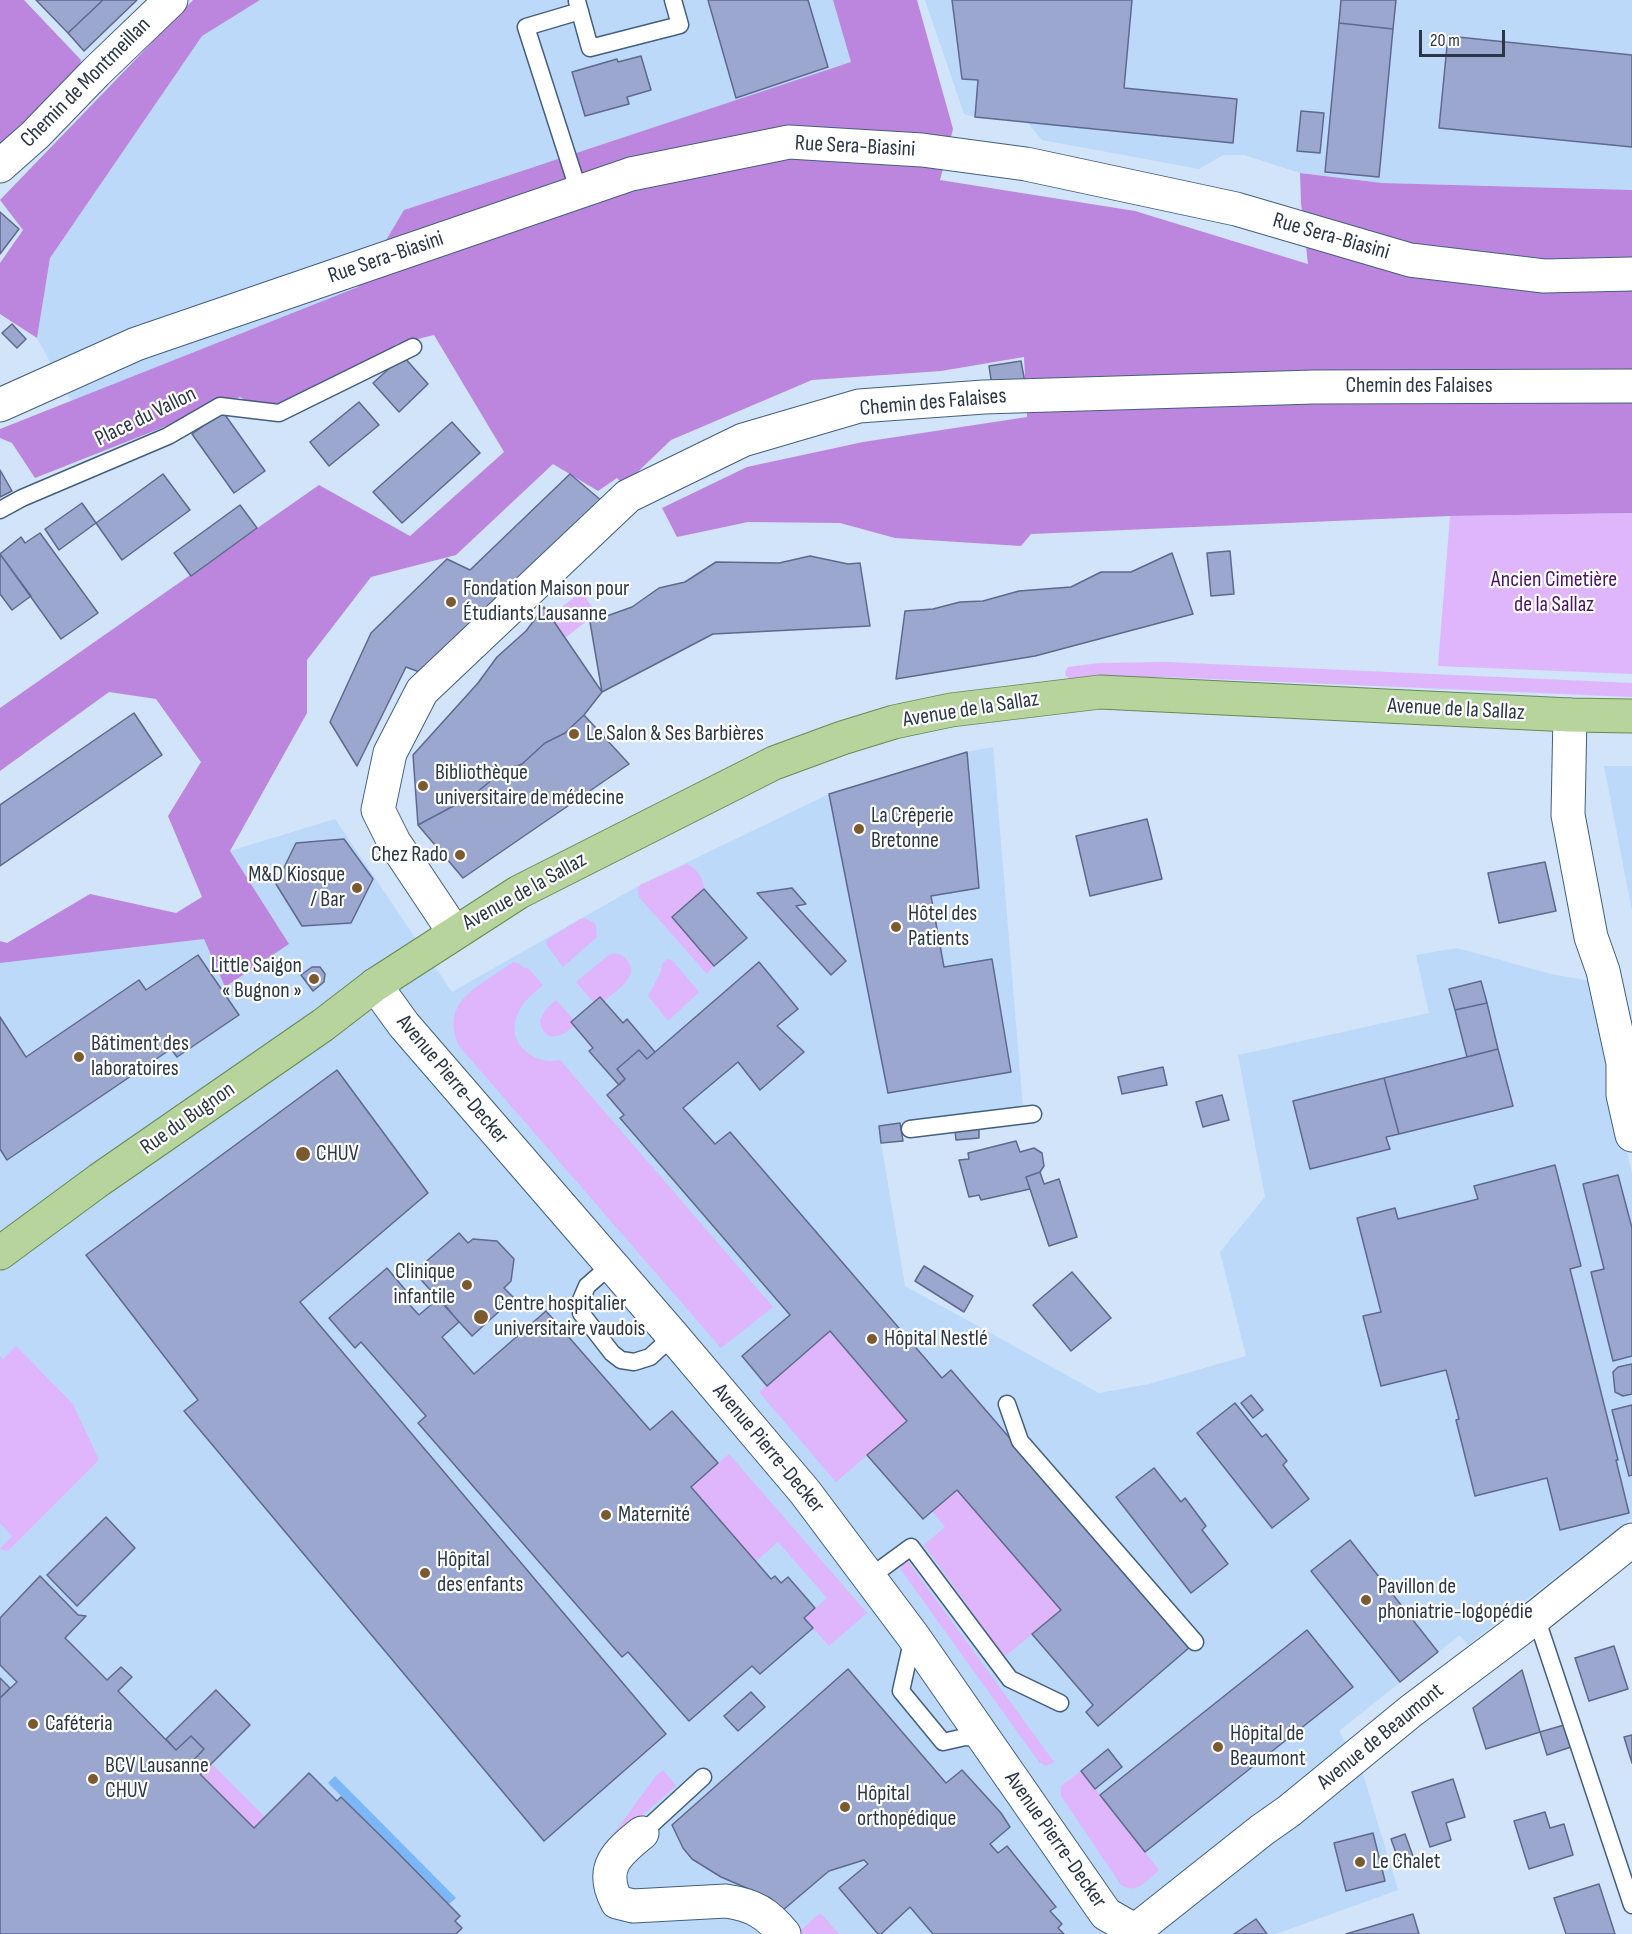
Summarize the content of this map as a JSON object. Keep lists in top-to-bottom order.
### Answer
{
  "streets": {
    "main road": ["Avenue de la Sallaz", "Rue du Bugnon"],
    "street": [
      "Chemin de Montmeillan",
      "Rue Sera-Biasini",
      "Chemin des Falaises",
      "Avenue Pierre-Decker",
      "Avenue de Beaumont"
    ],
    "lane": ["Place du Vallon"]
  },
  "crossings": [
    ["Chemin des Falaises", "Avenue de la Sallaz"],
    ["Avenue de la Sallaz", "Avenue Pierre-Decker"],
    ["Avenue de la Sallaz", "Rue du Bugnon"],
    ["Avenue Pierre-Decker", "Rue du Bugnon"],
    ["Avenue Pierre-Decker", "Avenue de Beaumont"]
  ],
  "parks": ["Ancien Cimetière de la Sallaz"],
  "places": [
    "Fondation Maison pour Étudiants Lausanne",
    "Le Salon & Ses Barbières",
    "Bibliothèque universitaire de médecine",
    "La Crêperie Bretonne",
    "Chez Rado",
    "M&D Kiosque / Bar",
    "Hôtel des Patients",
    "Little Saigon « Bugnon »",
    "Bâtiment des laboratoires",
    "CHUV",
    "Clinique infantile",
    "Centre hospitalier universitaire vaudois",
    "Hôpital Nestlé",
    "Maternité",
    "Hôpital des enfants",
    "Pavillon de phoniatrie-logopédie",
    "Caféteria",
    "Hôpital de Beaumont",
    "BCV Lausanne CHUV",
    "Hôpital orthopédique",
    "Le Chalet"
  ],
  "scale_bar": "20 m"
}
